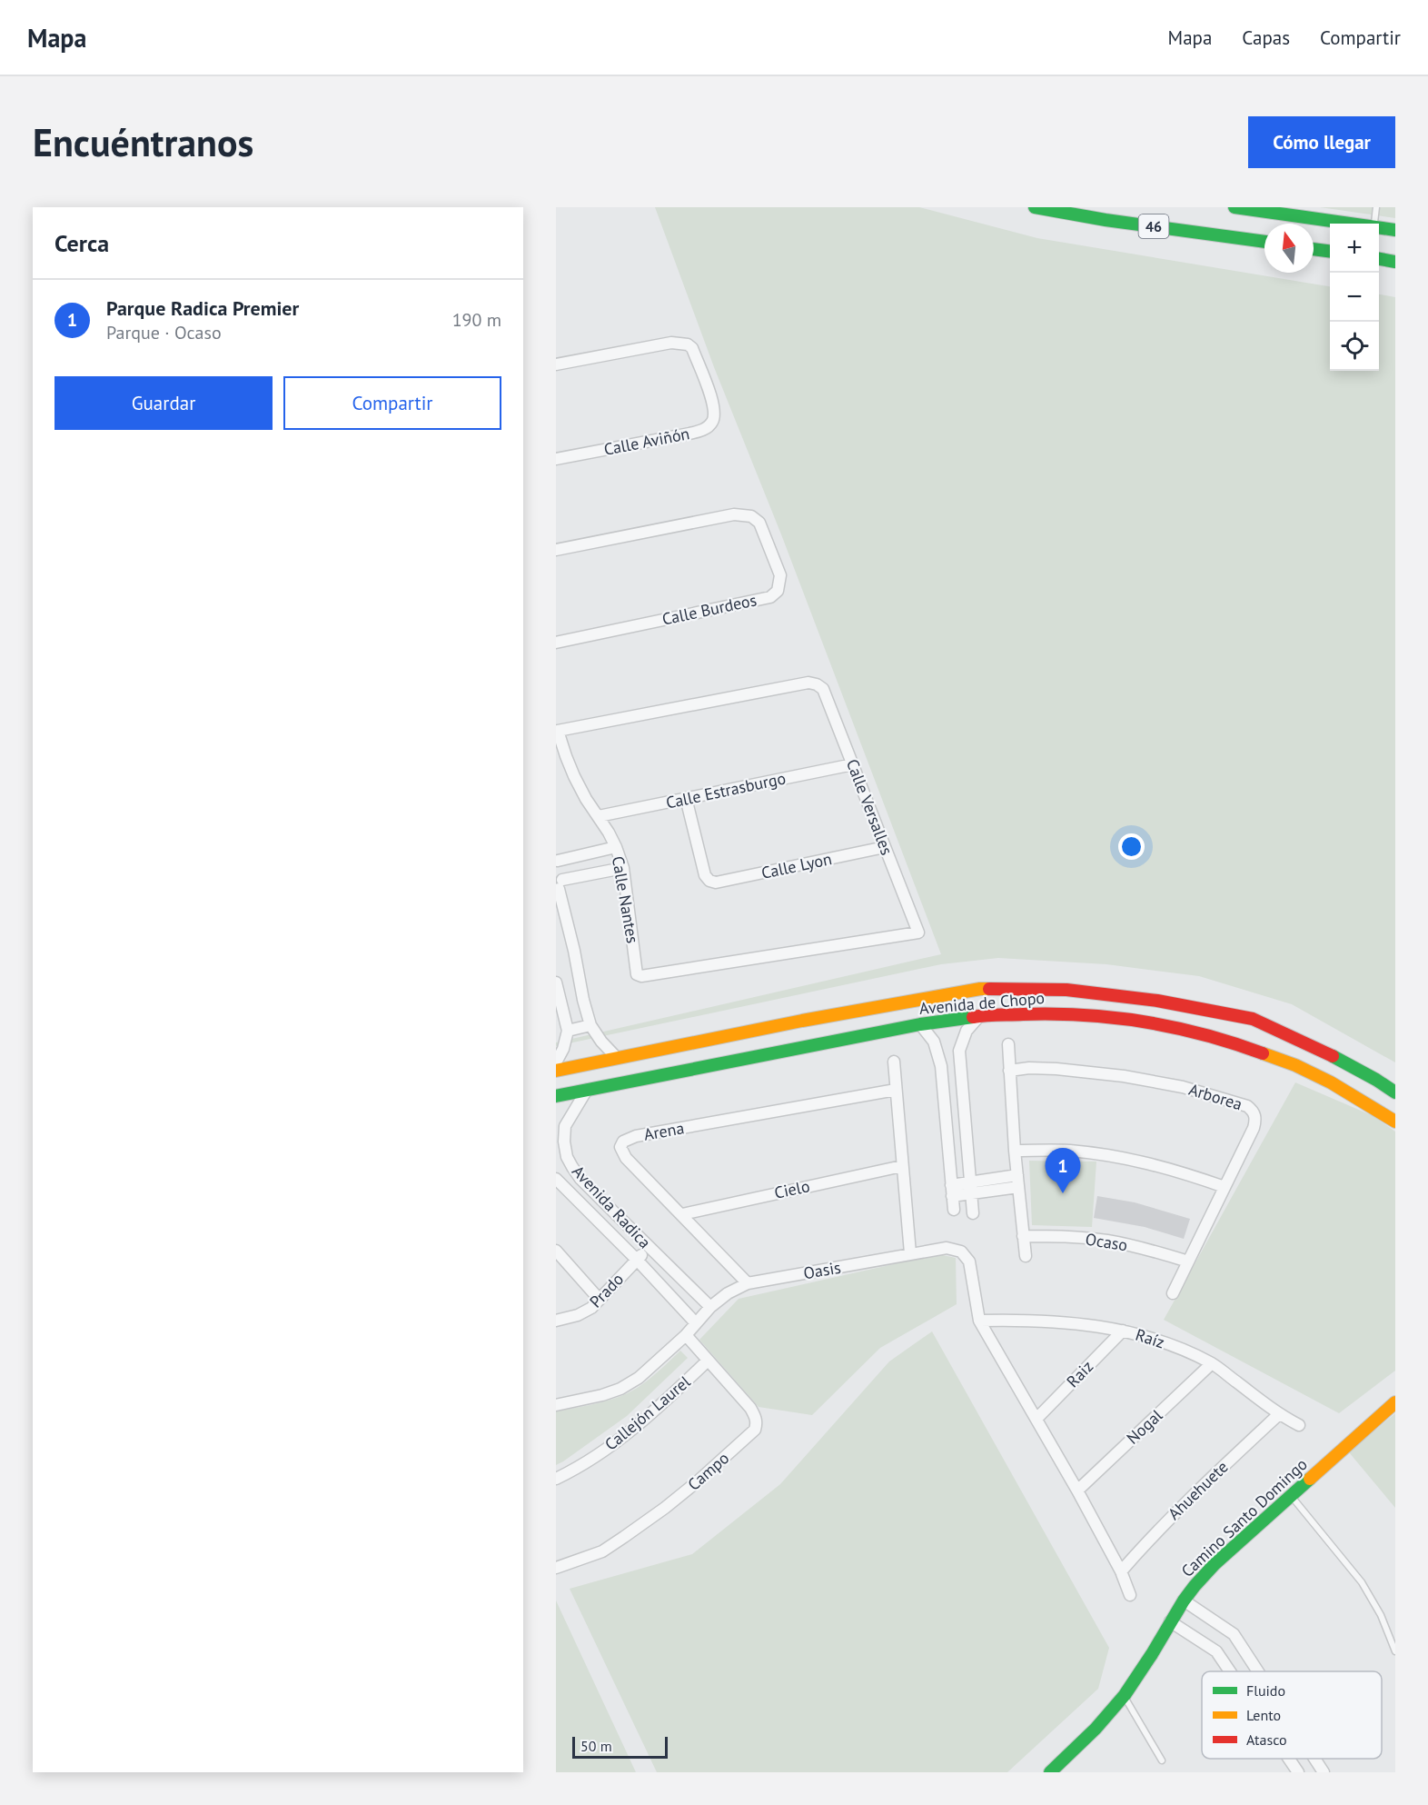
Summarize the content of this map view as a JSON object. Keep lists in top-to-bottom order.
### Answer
{
  "streets": {
    "street": [
      "46",
      "Calle Aviñón",
      "Calle Burdeos",
      "Calle Estrasburgo",
      "Calle Versalles",
      "Calle Lyon",
      "Calle Nantes",
      "Avenida de Chopo",
      "Arborea",
      "Arena",
      "Cielo",
      "Avenida Radica",
      "Ocaso",
      "Oasis",
      "Prado",
      "Raíz",
      "Raiz",
      "Callejón Laurel",
      "Nogal",
      "Campo",
      "Ahuehuete",
      "Camino Santo Domingo"
    ]
  },
  "crossings": [
    ["Calle Estrasburgo", "Calle Versalles"],
    ["Calle Estrasburgo", "Calle Lyon"],
    ["Calle Estrasburgo", "Calle Nantes"],
    ["Calle Versalles", "Calle Lyon"],
    ["Calle Versalles", "Calle Nantes"],
    ["Avenida de Chopo", "Avenida Radica"],
    ["Arborea", "Ocaso"],
    ["Arena", "Cielo"],
    ["Arena", "Oasis"],
    ["Avenida Radica", "Oasis"],
    ["Avenida Radica", "Prado"],
    ["Oasis", "Raíz"],
    ["Oasis", "Campo"],
    ["Raíz", "Raiz"],
    ["Raíz", "Nogal"],
    ["Raíz", "Ahuehuete"],
    ["Callejón Laurel", "Campo"]
  ],
  "legend": ["Fluido", "Lento", "Atasco"],
  "scale_bar": "50 m",
  "north": "top",
  "page": {
    "header": "Mapa",
    "nav": ["Mapa", "Capas", "Compartir"],
    "buttons": [
      "Cómo llegar",
      ["Guardar", "Compartir"]
    ],
    "title": "Encuéntranos",
    "heading": "Cerca",
    "map_buttons": ["+", "−"],
    "list": [
      {
        "mark": "1",
        "name": "Parque Radica Premier",
        "note": "Parque · Ocaso",
        "value": "190 m"
      }
    ],
    "pins": "1",
    "scale": "50 m"
  }
}
